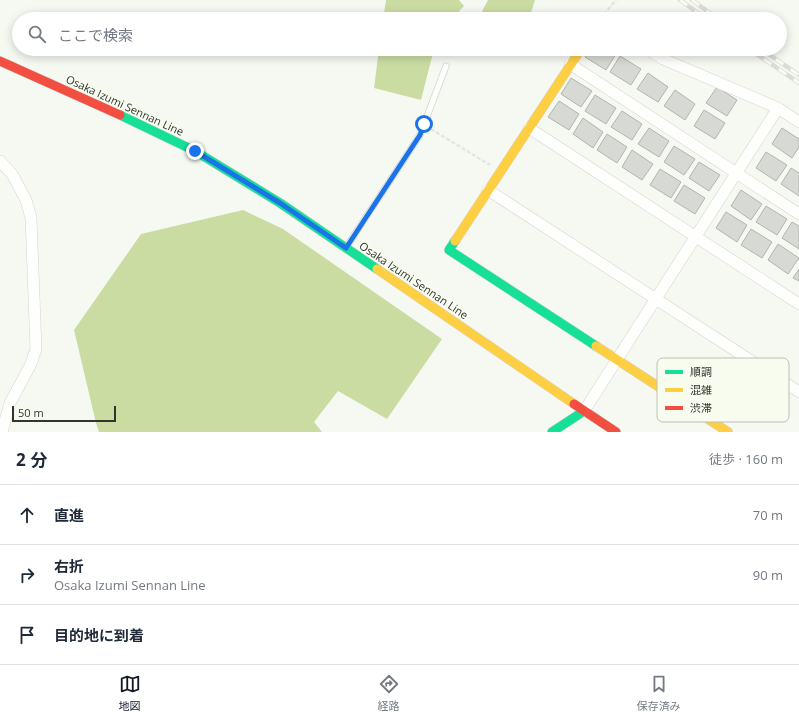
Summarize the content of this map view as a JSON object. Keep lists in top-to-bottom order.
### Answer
{
  "streets": {
    "main road": ["Osaka Izumi Sennan Line"]
  },
  "legend": ["順調", "混雑", "渋滞"],
  "scale_bar": "50 m",
  "page": {
    "search": "ここで検索",
    "scale": "50 m",
    "heading": ["2 分", "徒歩 · 160 m"],
    "list": [
      ["直進", "70 m"],
      ["右折", "Osaka Izumi Sennan Line", "90 m"],
      "目的地に到着"
    ],
    "nav": ["地図", "経路", "保存済み"]
  }
}
